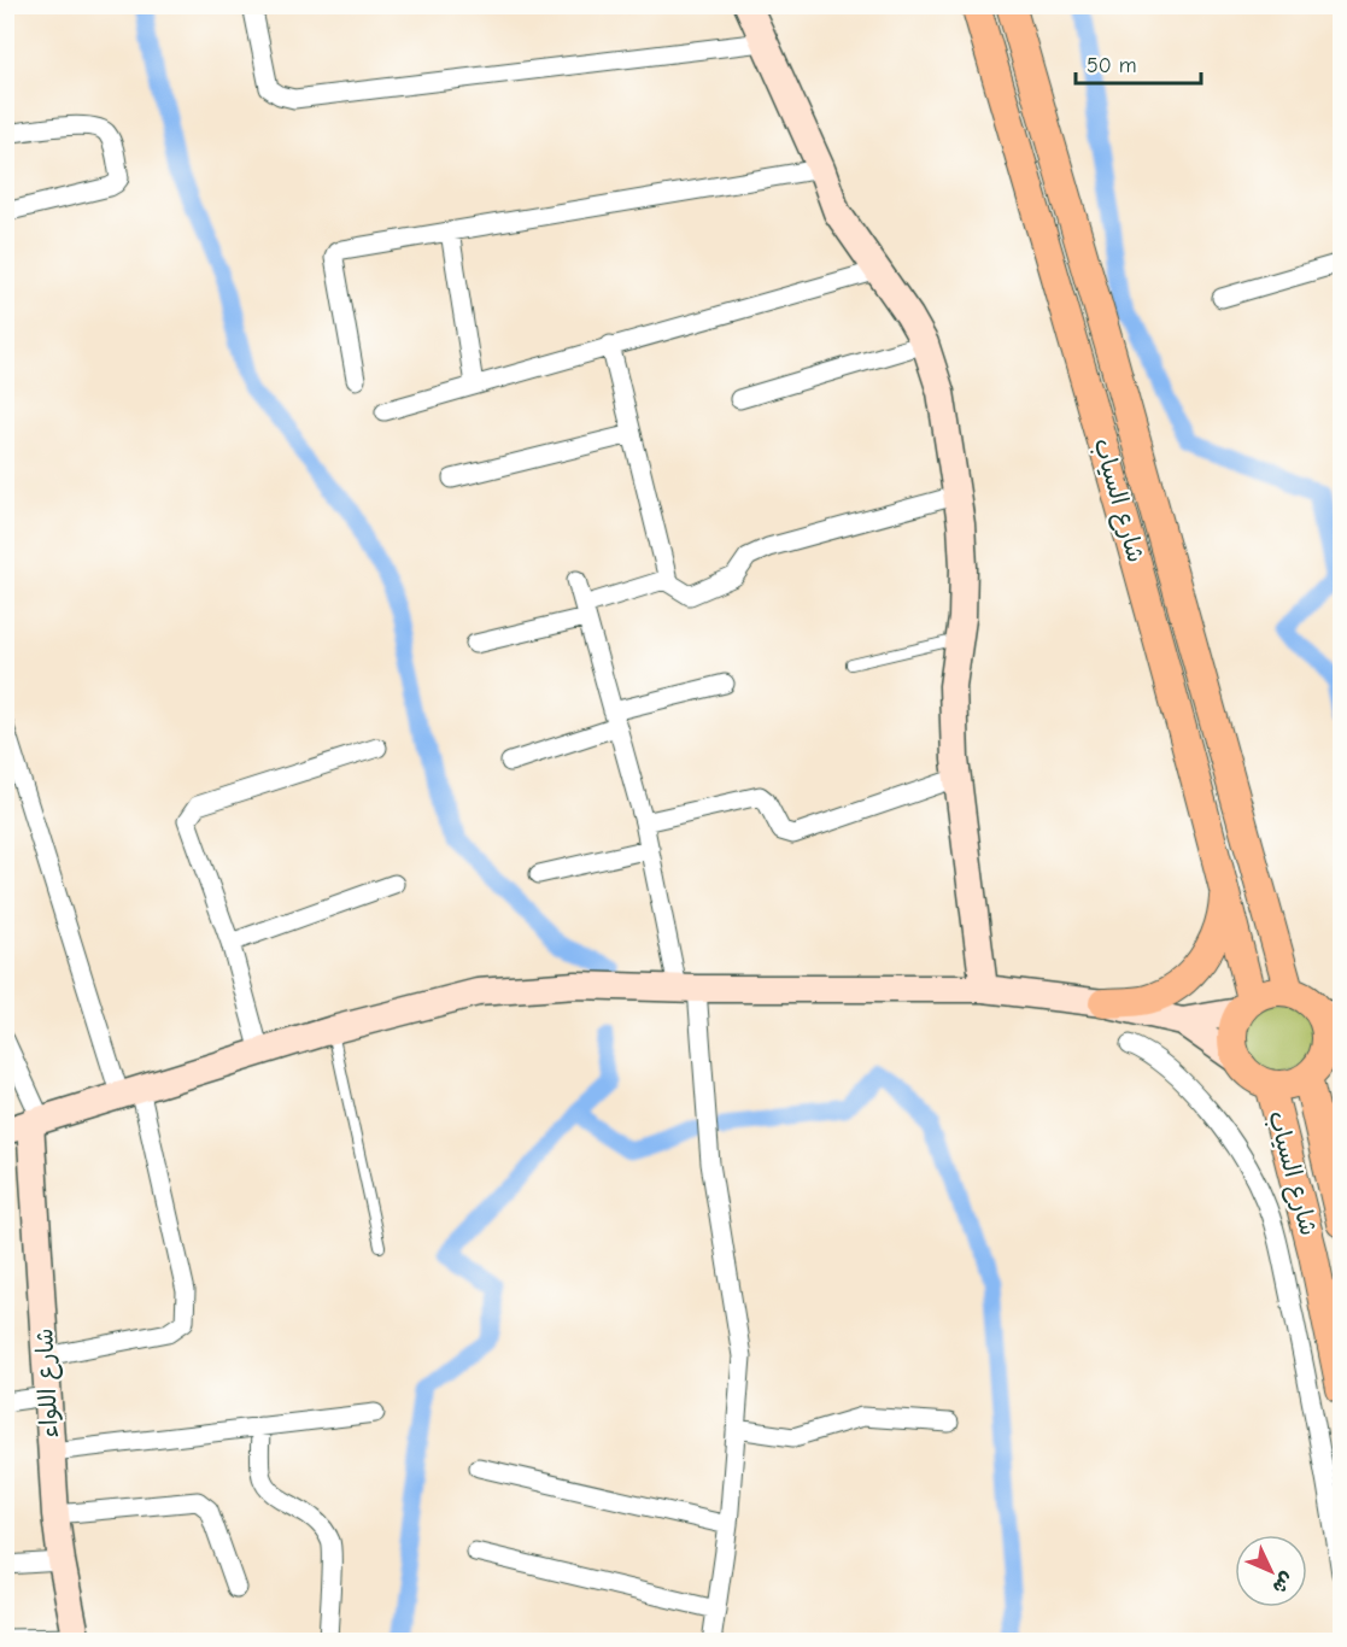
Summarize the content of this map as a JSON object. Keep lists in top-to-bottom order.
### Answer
{
  "streets": {
    "main road": ["شارع السياب"],
    "street": ["شارع اللواء"]
  },
  "scale_bar": "50 m",
  "north": "bottom right"
}
